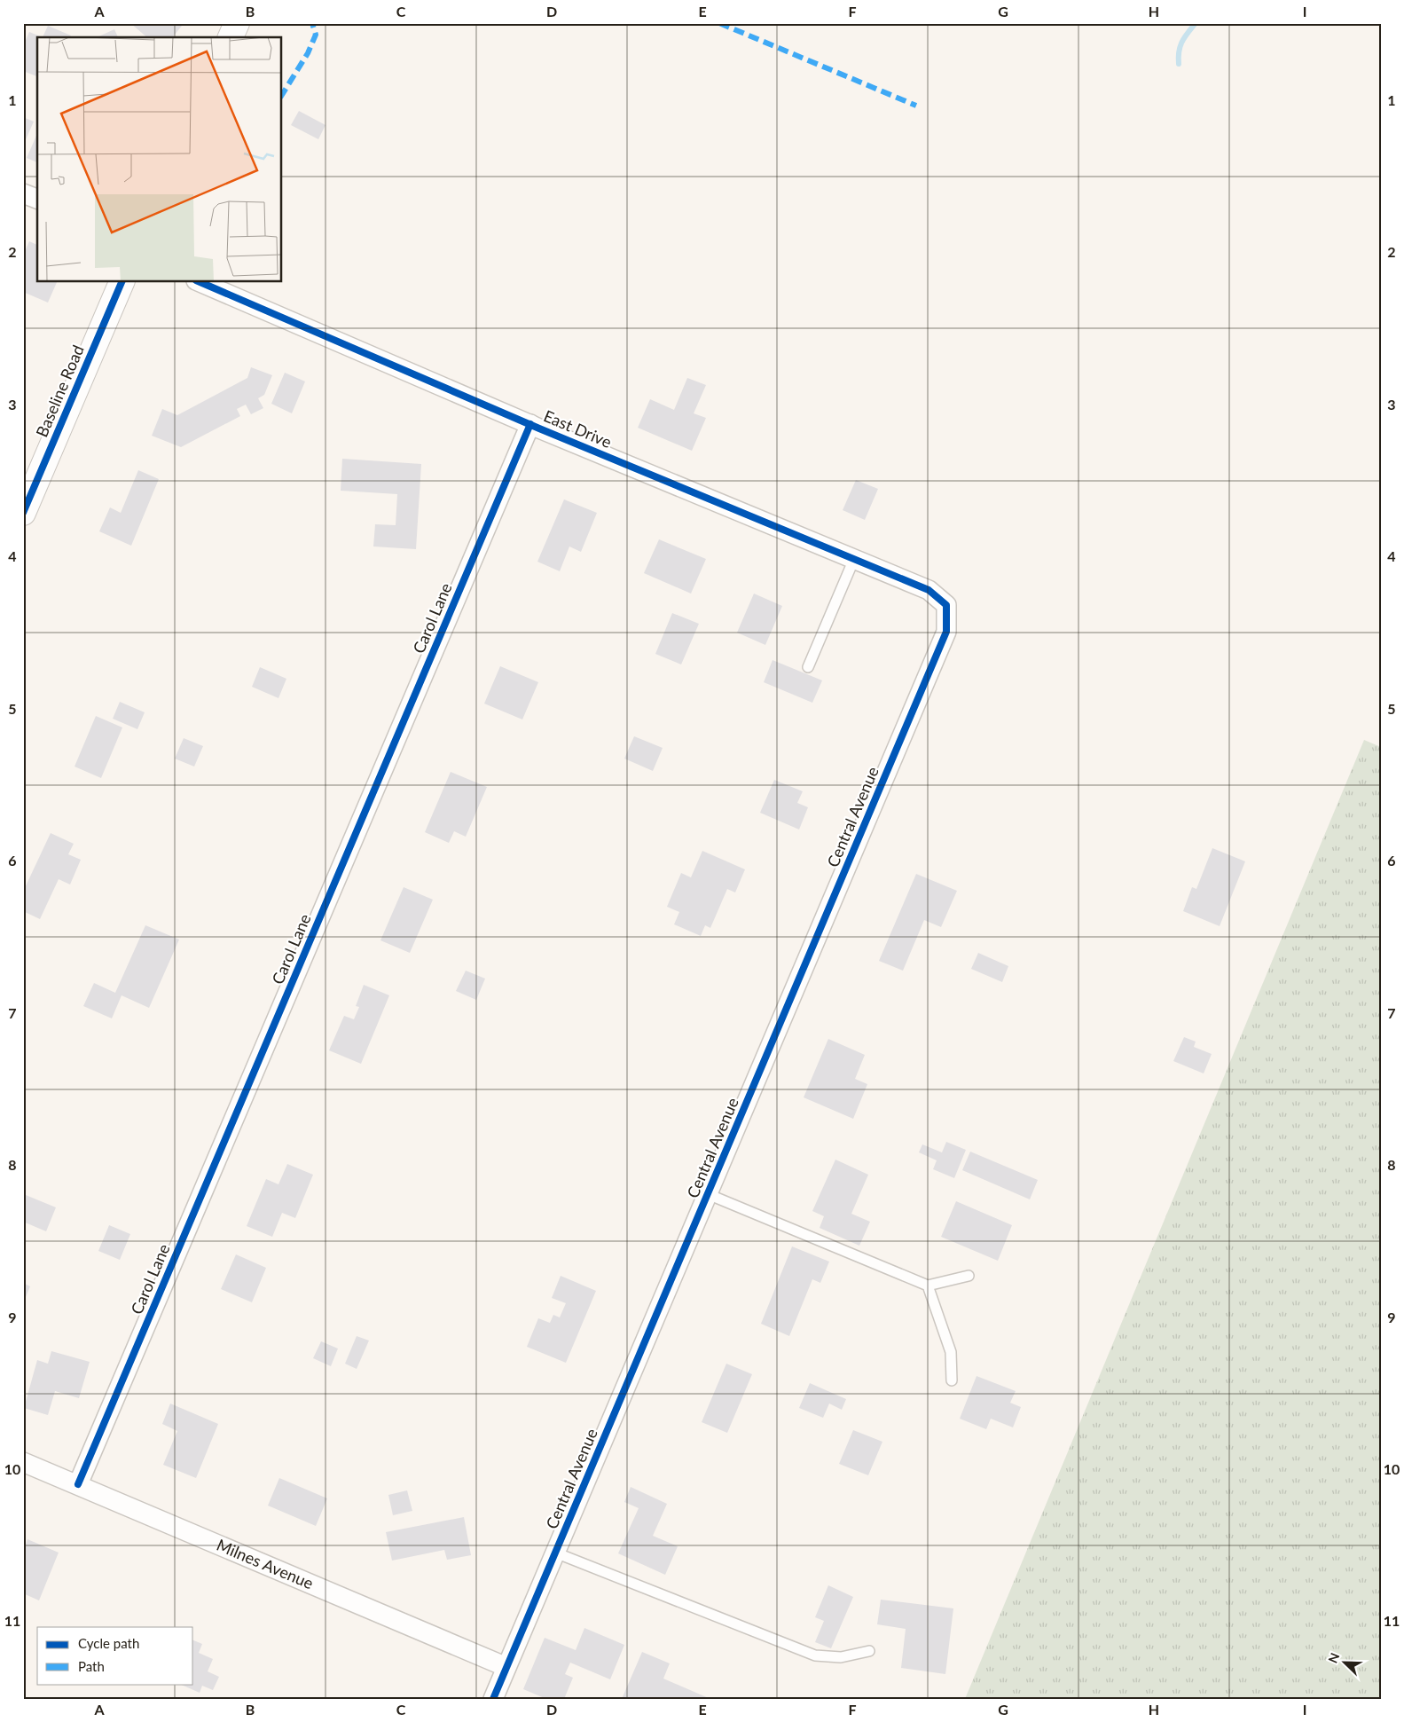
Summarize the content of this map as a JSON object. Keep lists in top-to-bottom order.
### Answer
{
  "streets": {
    "main road": ["Baseline Road"],
    "street": [
      "East Drive",
      "Carol Lane",
      "Central Avenue",
      "Milnes Avenue"
    ]
  },
  "crossings": [
    ["East Drive", "Carol Lane"],
    ["East Drive", "Central Avenue"],
    ["Carol Lane", "Milnes Avenue"],
    ["Central Avenue", "Milnes Avenue"]
  ],
  "legend": ["Cycle path", "Path"],
  "north": "top left",
  "grid": {
    "columns": [
      "A",
      "B",
      "C",
      "D",
      "E",
      "F",
      "G",
      "H",
      "I"
    ],
    "rows": [
      "1",
      "2",
      "3",
      "4",
      "5",
      "6",
      "7",
      "8",
      "9",
      "10",
      "11"
    ]
  }
}
